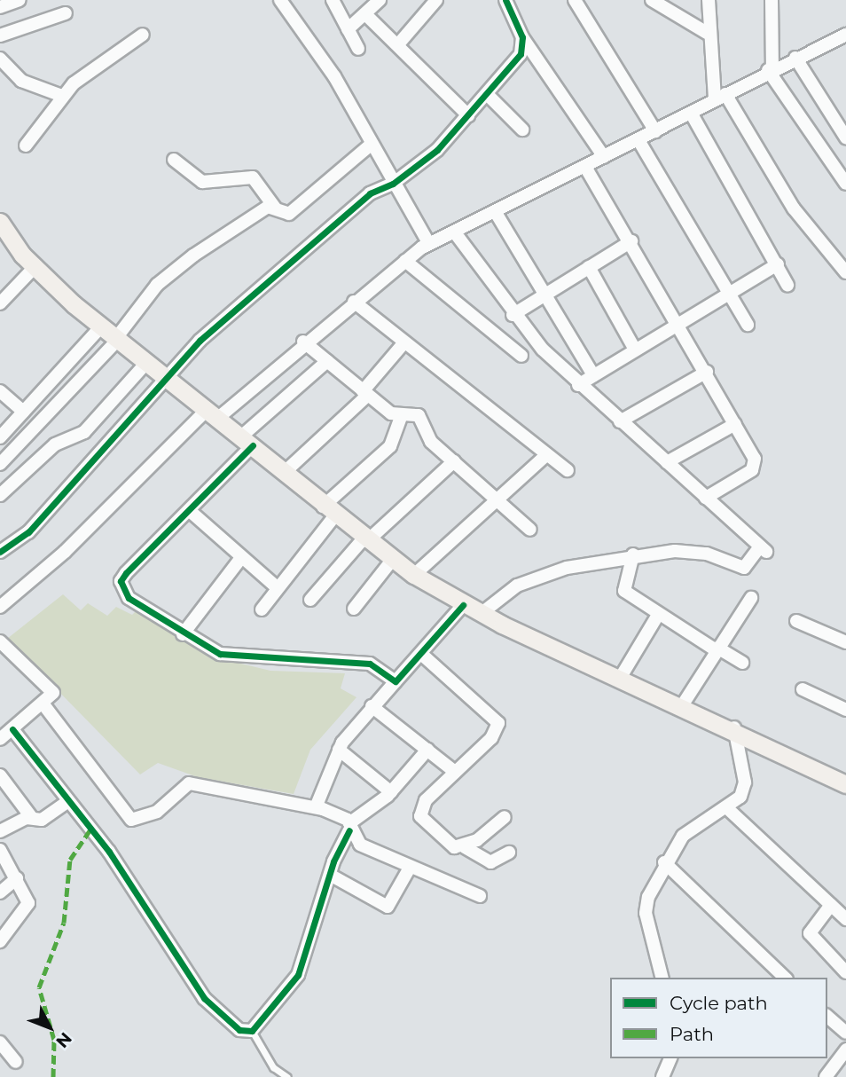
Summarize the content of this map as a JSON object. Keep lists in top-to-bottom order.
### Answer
{
  "legend": ["Cycle path", "Path"],
  "north": "bottom right"
}
